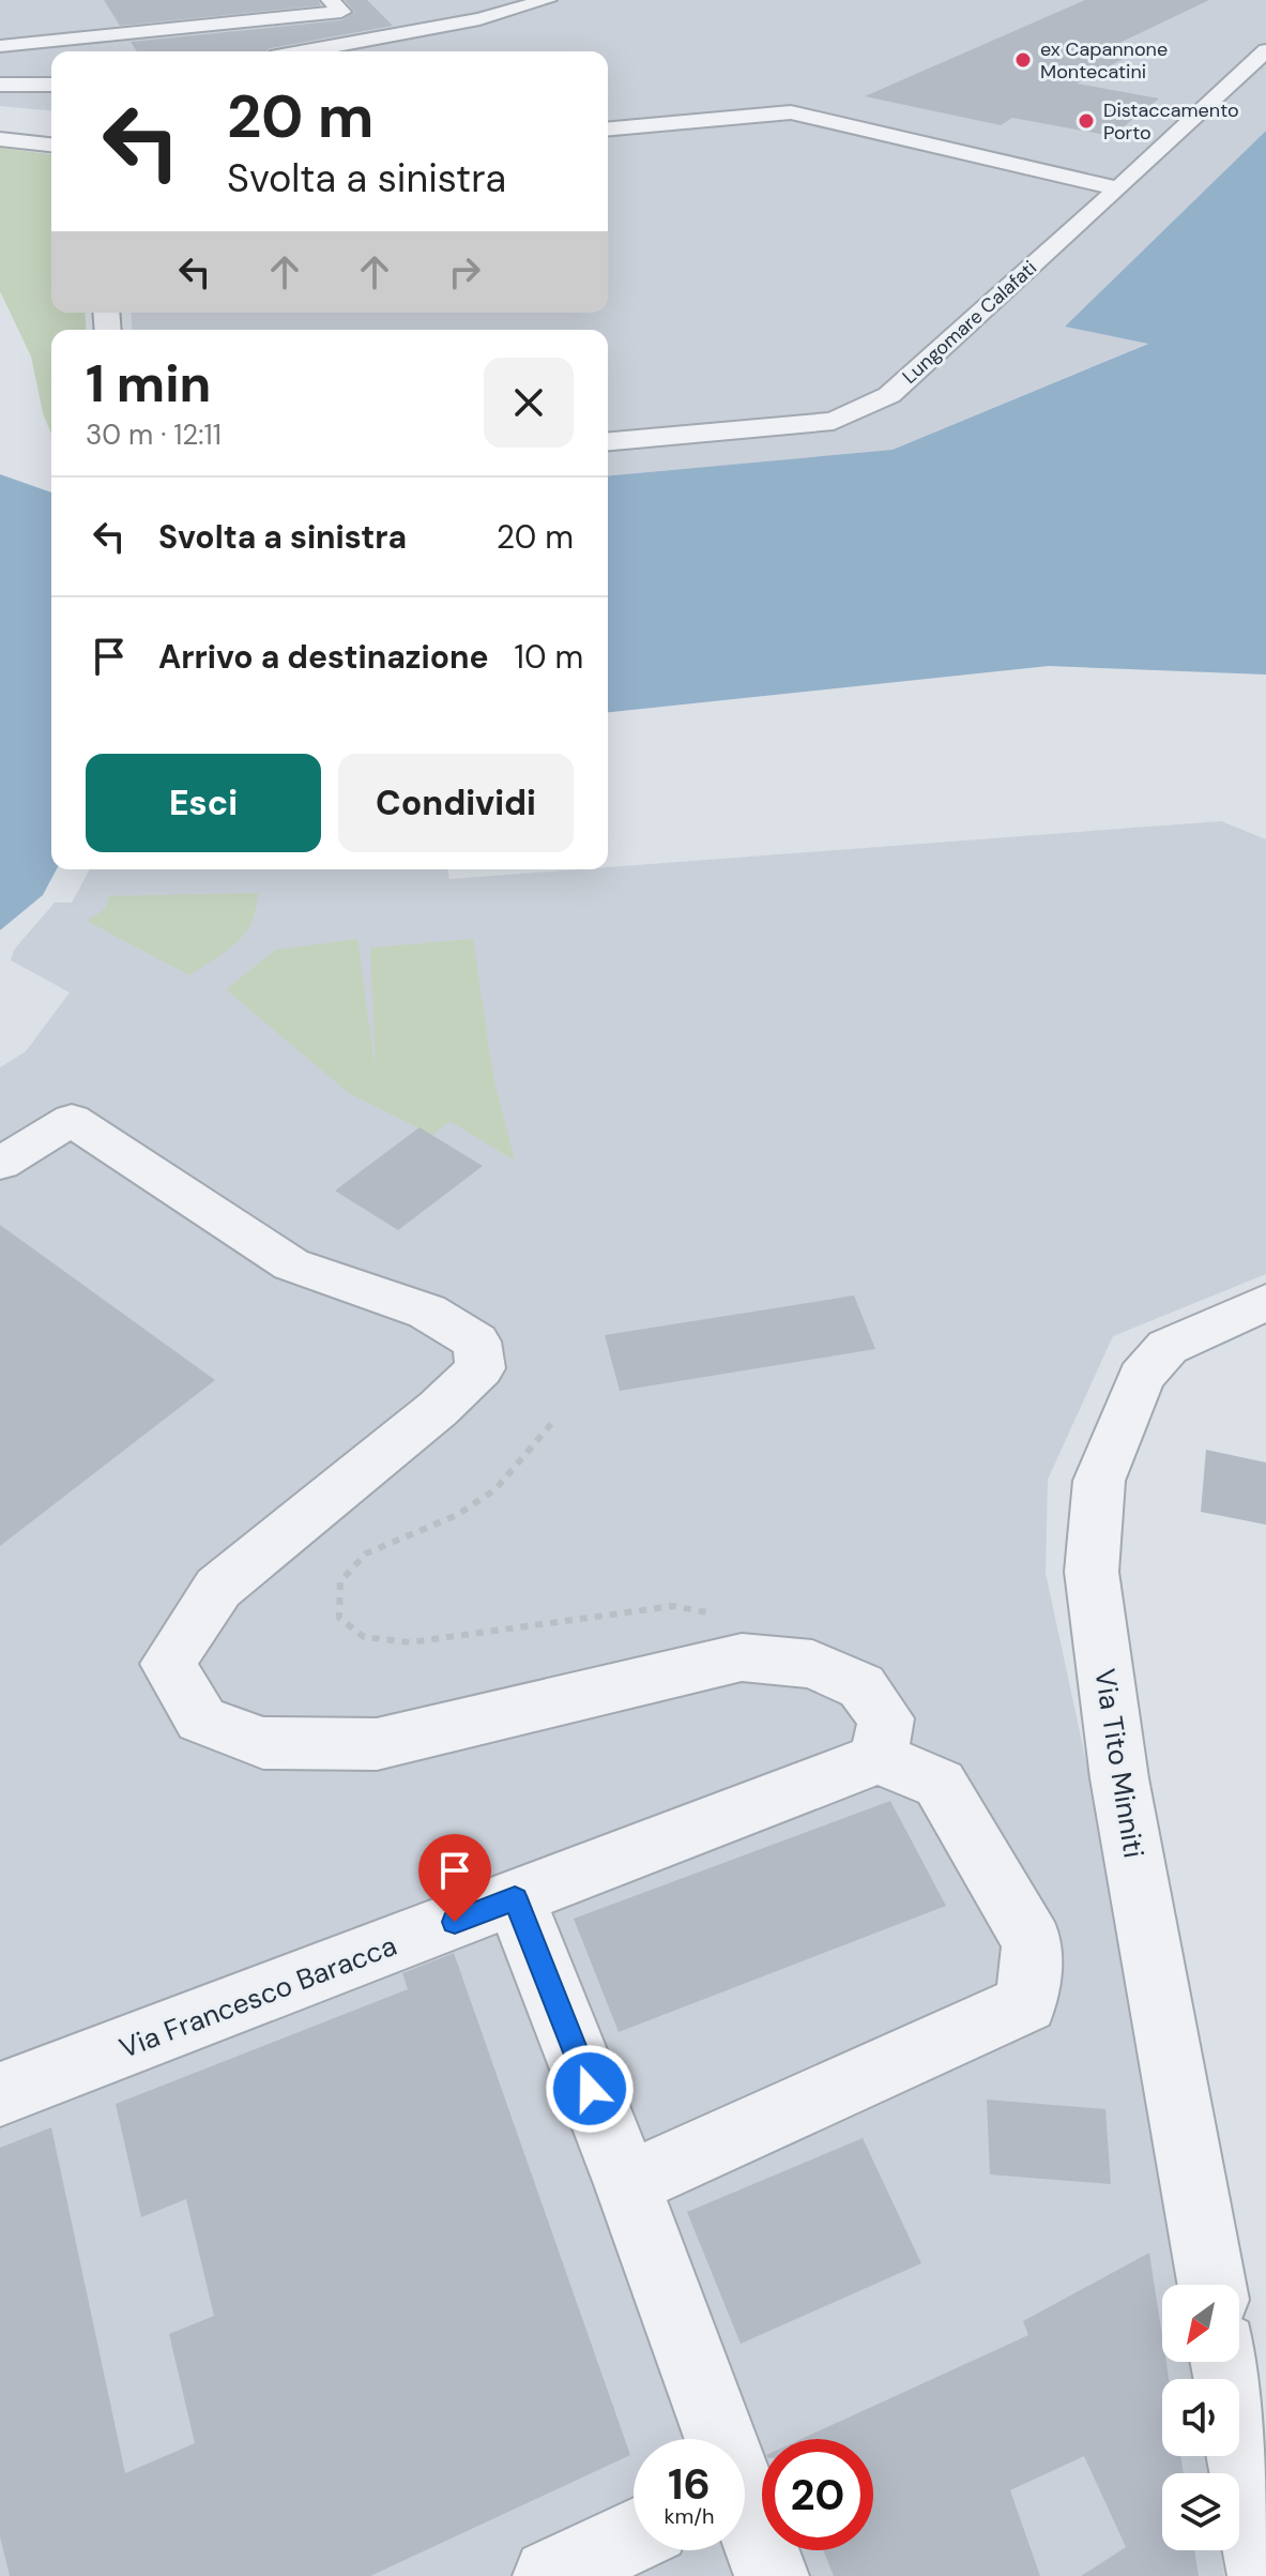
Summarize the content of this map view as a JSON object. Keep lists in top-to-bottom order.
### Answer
{
  "streets": {
    "street": ["Lungomare Calafati", "Via Tito Minniti", "Via Francesco Baracca"]
  },
  "places": ["ex Capannone Montecatini", "Distaccamento Porto"],
  "north": "bottom left",
  "page": {
    "turn": ["20 m", "Svolta a sinistra"],
    "heading": ["1 min", "30 m · 12:11"],
    "list": [
      {
        "name": "Svolta a sinistra",
        "value": "20 m"
      },
      {
        "name": "Arrivo a destinazione",
        "value": "10 m"
      }
    ],
    "buttons": ["Esci", "Condividi"],
    "speed": "16 km/h",
    "limit": "20"
  }
}
